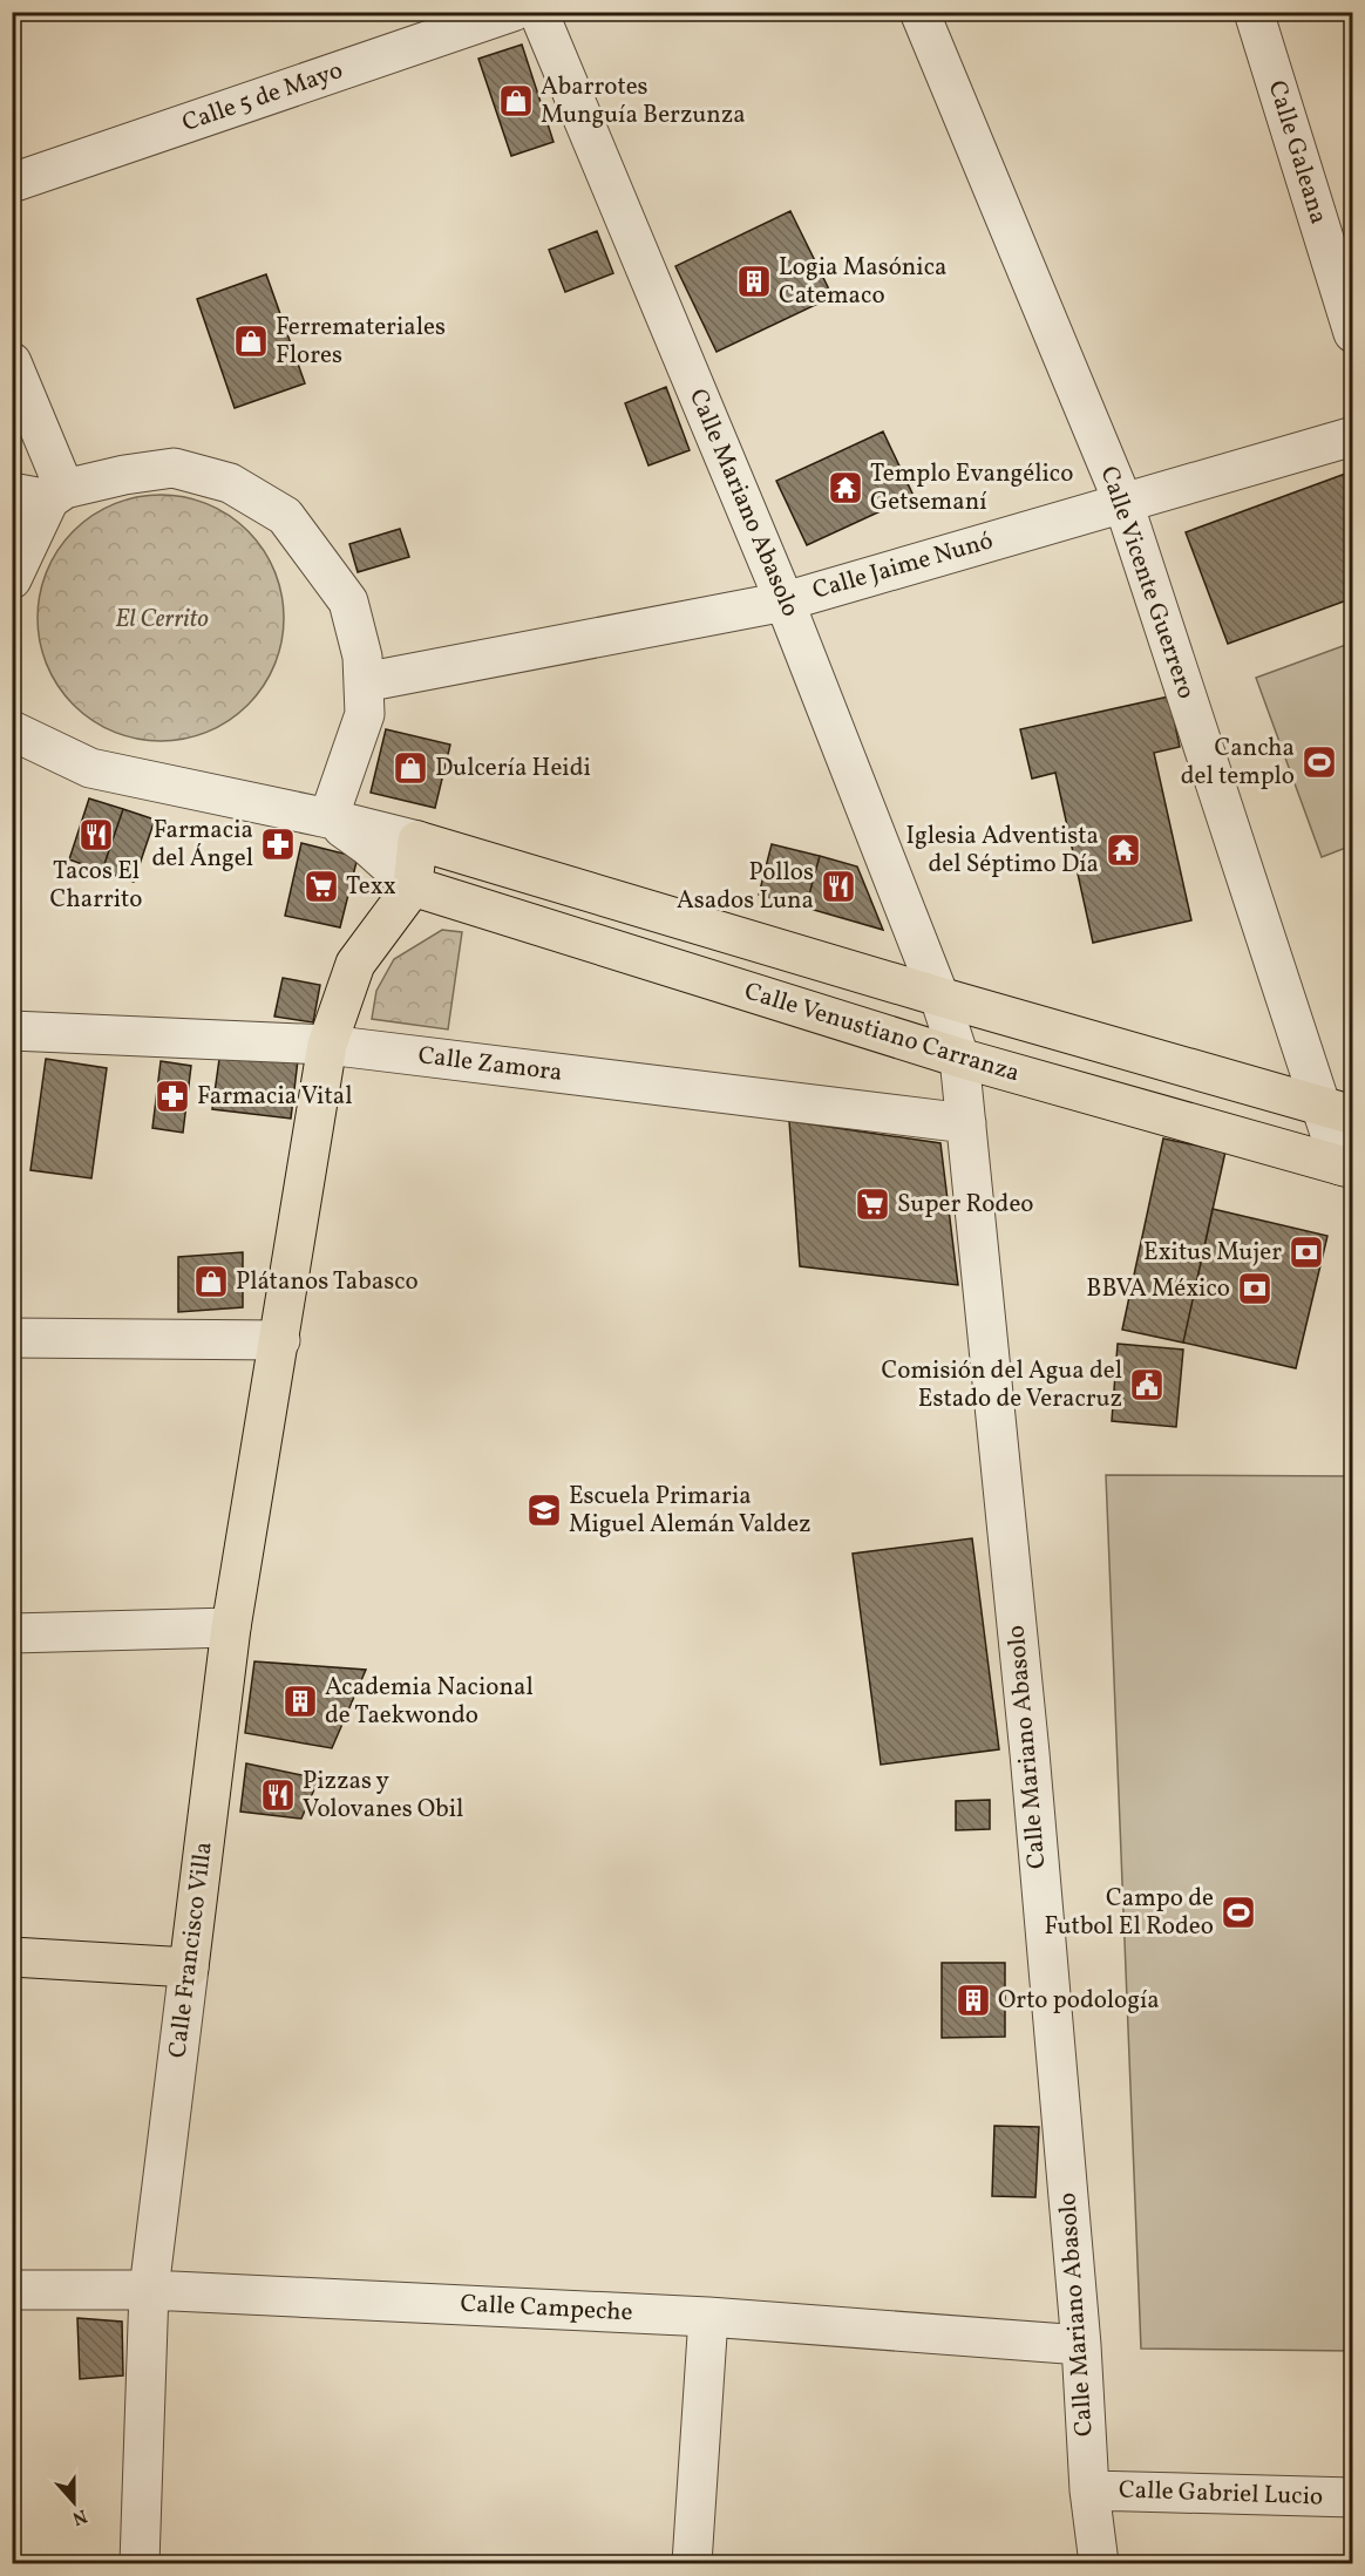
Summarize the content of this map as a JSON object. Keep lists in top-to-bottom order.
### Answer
{
  "streets": {
    "main road": ["Calle Venustiano Carranza", "Calle Francisco Villa"],
    "street": [
      "Calle 5 de Mayo",
      "Calle Galeana",
      "Calle Mariano Abasolo",
      "Calle Jaime Nunó",
      "Calle Vicente Guerrero",
      "Calle Zamora",
      "Calle Campeche",
      "Calle Gabriel Lucio"
    ]
  },
  "crossings": [
    ["Calle Mariano Abasolo", "Calle Jaime Nunó"],
    ["Calle Mariano Abasolo", "Calle Venustiano Carranza"],
    ["Calle Mariano Abasolo", "Calle Zamora"],
    ["Calle Mariano Abasolo", "Calle Campeche"],
    ["Calle Mariano Abasolo", "Calle Gabriel Lucio"],
    ["Calle Jaime Nunó", "Calle Vicente Guerrero"],
    ["Calle Vicente Guerrero", "Calle Venustiano Carranza"],
    ["Calle Venustiano Carranza", "Calle Francisco Villa"],
    ["Calle Zamora", "Calle Francisco Villa"],
    ["Calle Francisco Villa", "Calle Campeche"]
  ],
  "parks": ["El Cerrito"],
  "places": {
    "shop": [
      "Abarrotes Munguía Berzunza",
      "Ferremateriales Flores",
      "Dulcería Heidi",
      "Plátanos Tabasco"
    ],
    "building": ["Logia Masónica Catemaco", "Academia Nacional de Taekwondo", "Orto podología"],
    "temple": ["Templo Evangélico Getsemaní", "Iglesia Adventista del Séptimo Día"],
    "sports": ["Cancha del templo", "Campo de Futbol El Rodeo"],
    "restaurant": ["Tacos El Charrito", "Pollos Asados Luna", "Pizzas y Volovanes Obil"],
    "pharmacy": ["Farmacia del Ángel", "Farmacia Vital"],
    "supermarket": ["Texx", "Super Rodeo"],
    "bank": ["Exitus Mujer", "BBVA México"],
    "public building": ["Comisión del Agua del Estado de Veracruz"],
    "school or university": ["Escuela Primaria Miguel Alemán Valdez"]
  },
  "north": "bottom"
}
